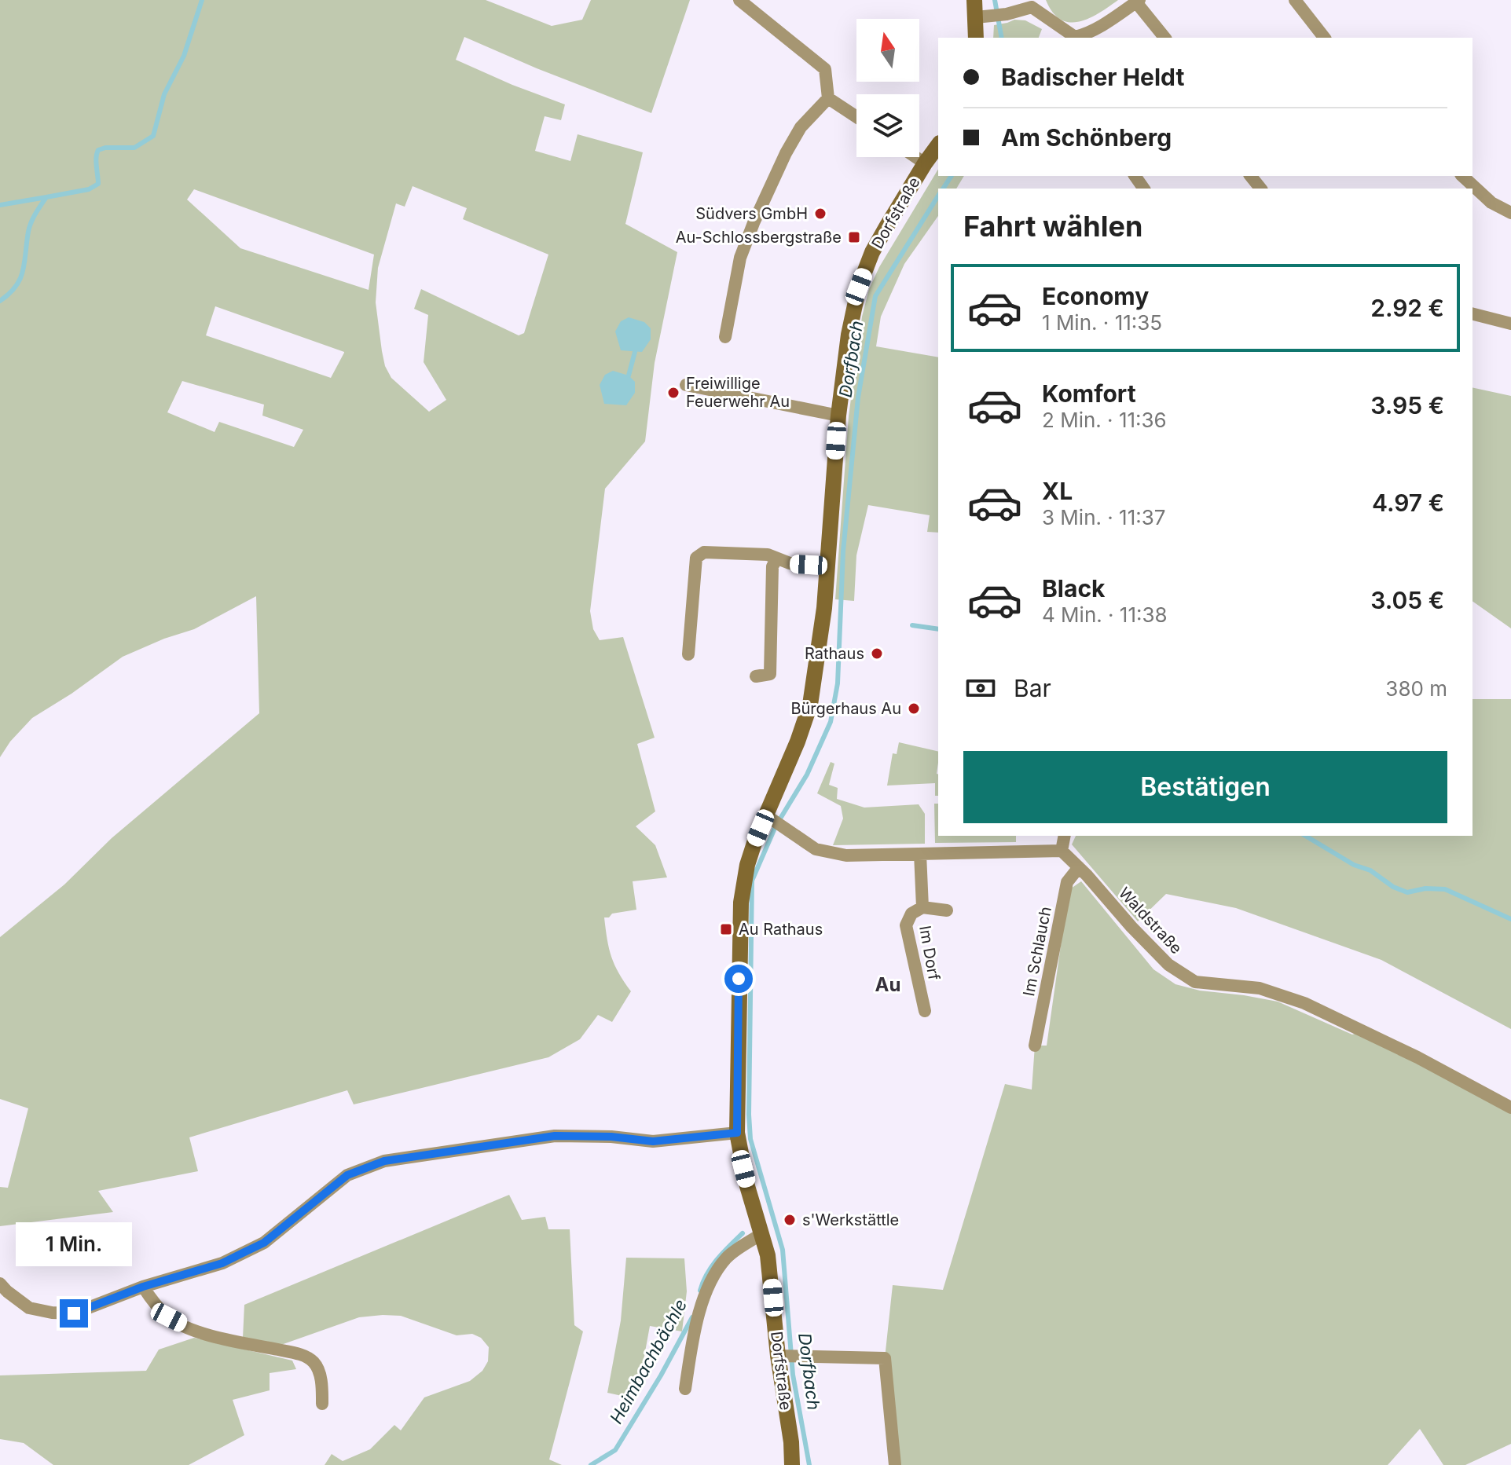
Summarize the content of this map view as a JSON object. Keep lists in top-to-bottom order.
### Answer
{
  "streets": {
    "main road": ["Dorfstraße"],
    "street": ["Waldstraße", "Im Schlauch", "Im Dorf"]
  },
  "crossings": [
    ["Waldstraße", "Im Schlauch"]
  ],
  "districts": ["Au"],
  "water": ["Dorfbach", "Heimbachbächle"],
  "places": {
    "other": [
      "Südvers GmbH",
      "Freiwillige Feuerwehr Au",
      "Rathaus",
      "Bürgerhaus Au",
      "s'Werkstättle"
    ],
    "transit": ["Au-Schlossbergstraße", "Au Rathaus"]
  },
  "north": "top",
  "page": {
    "banner": ["Badischer Heldt", "Am Schönberg"],
    "heading": "Fahrt wählen",
    "list": [
      {
        "name": "Economy",
        "note": "1 Min. · 11:35",
        "value": "2.92 €"
      },
      {
        "name": "Komfort",
        "note": "2 Min. · 11:36",
        "value": "3.95 €"
      },
      {
        "name": "XL",
        "note": "3 Min. · 11:37",
        "value": "4.97 €"
      },
      {
        "name": "Black",
        "note": "4 Min. · 11:38",
        "value": "3.05 €"
      }
    ],
    "pay": ["Bar", "380 m"],
    "buttons": "Bestätigen",
    "bubble": "1 Min."
  }
}
